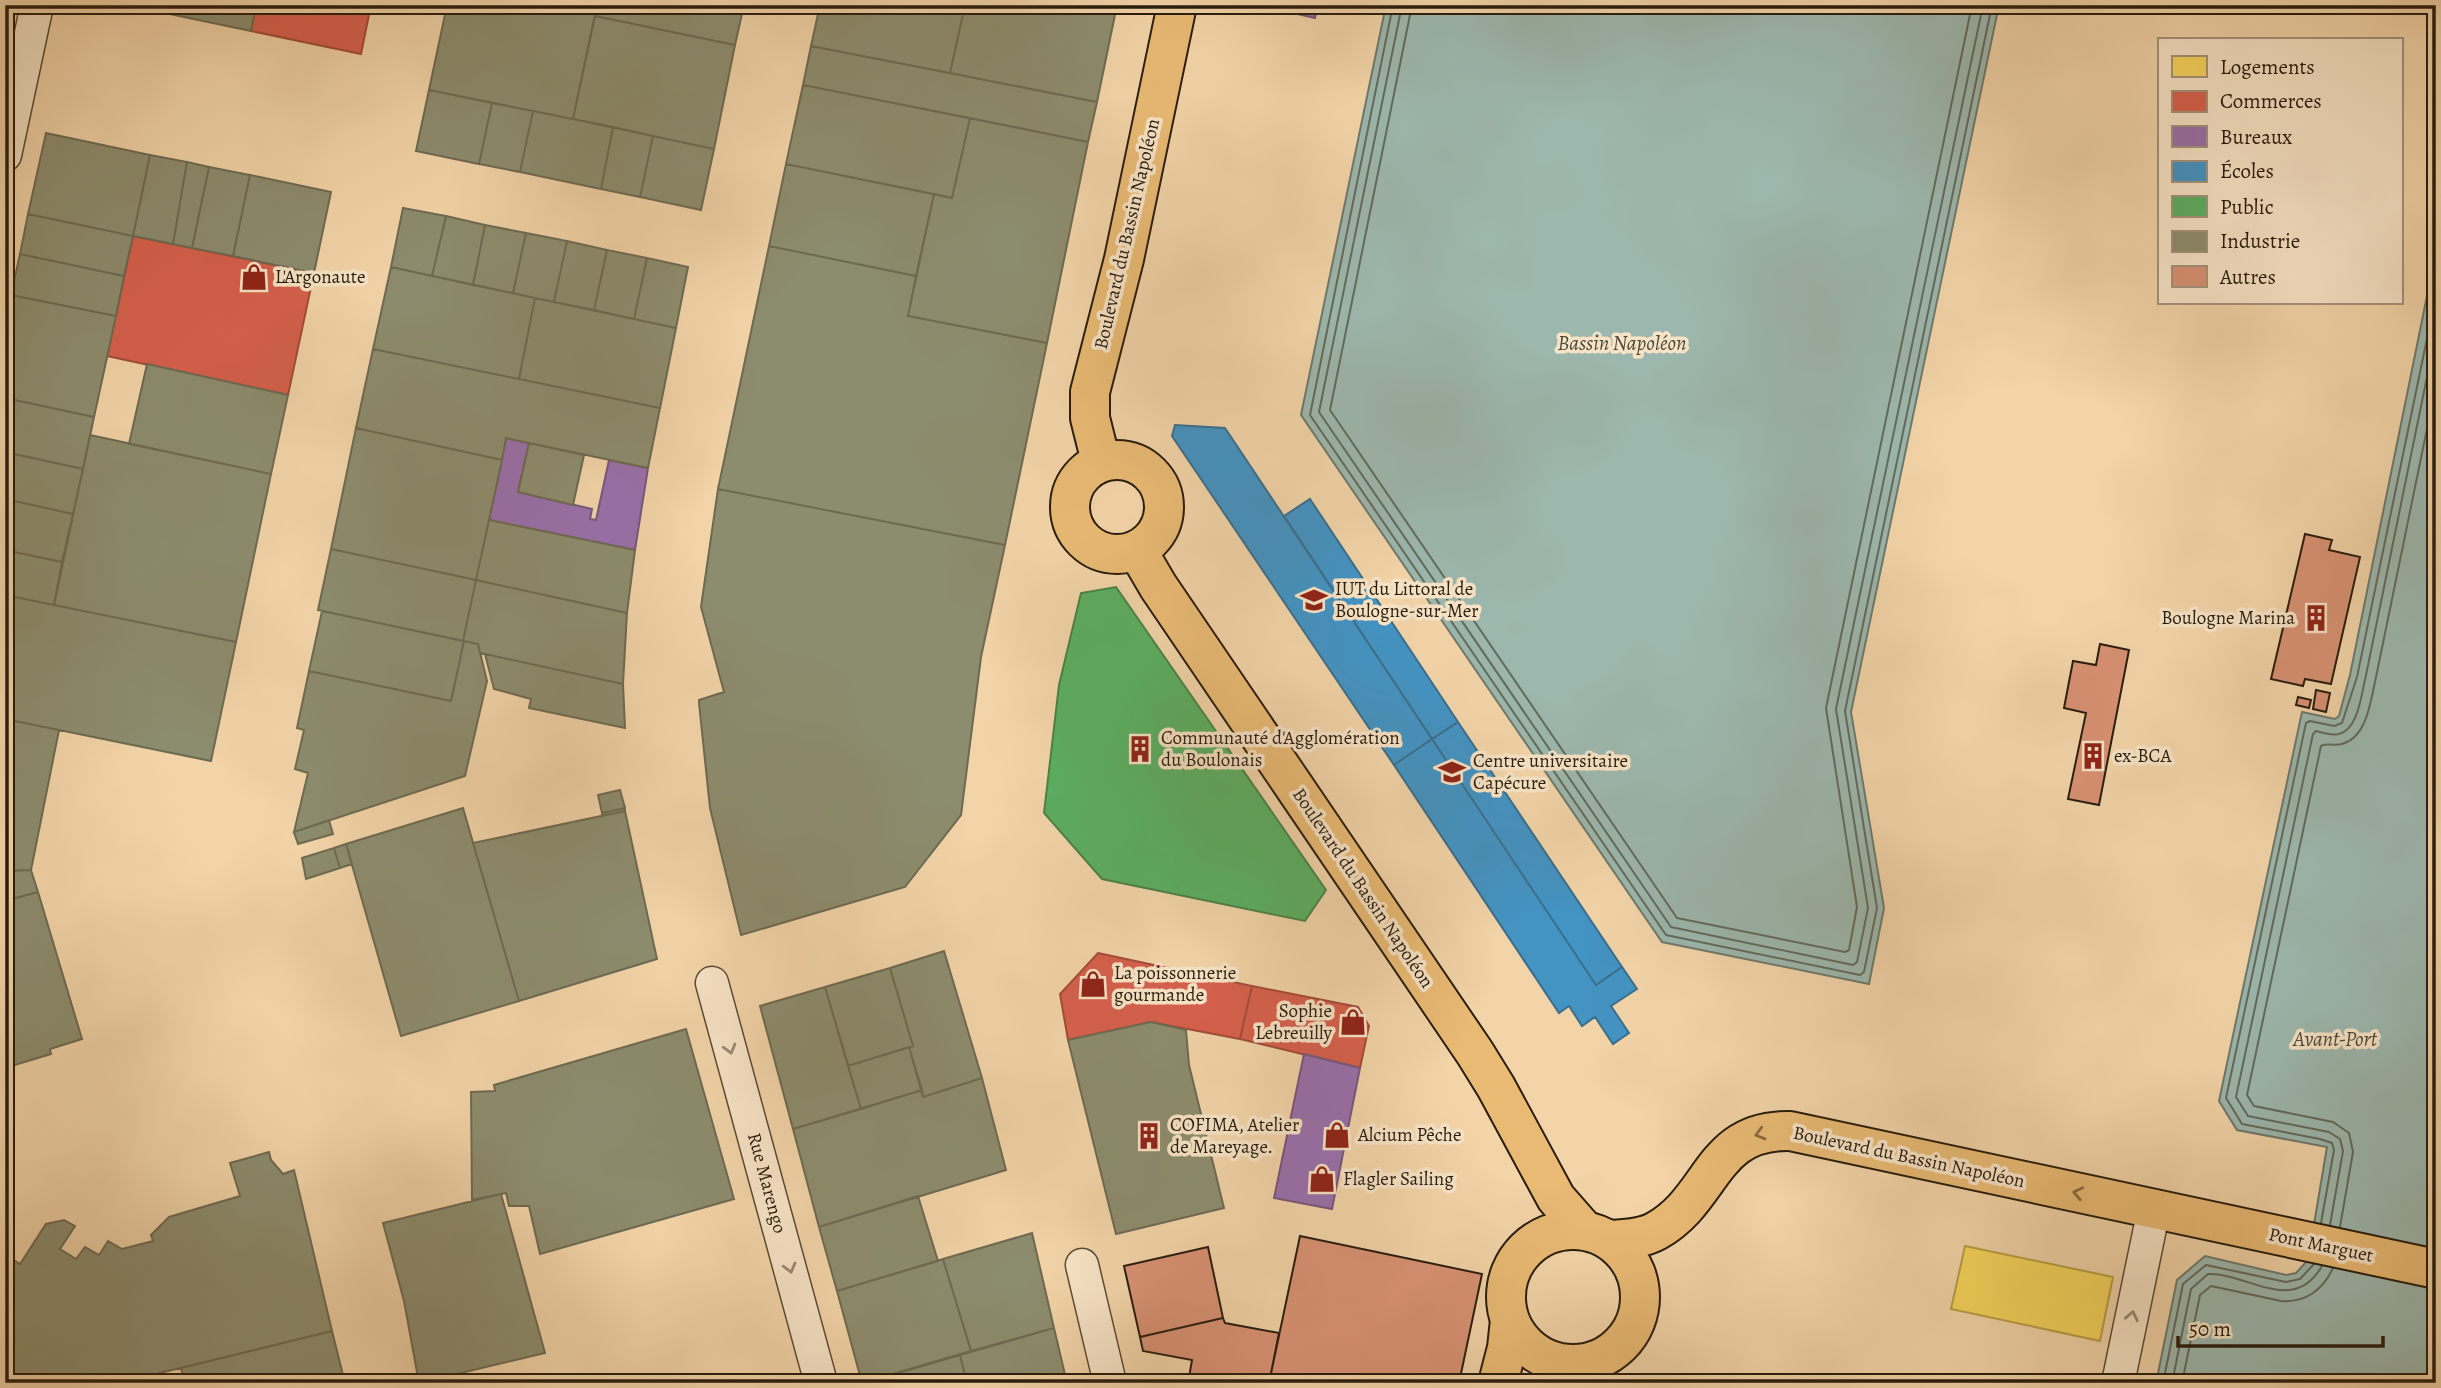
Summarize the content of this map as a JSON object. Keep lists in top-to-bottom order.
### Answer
{
  "streets": {
    "main road": ["Boulevard du Bassin Napoléon", "Pont Marguet"],
    "street": ["Rue Marengo"]
  },
  "crossings": [
    ["Boulevard du Bassin Napoléon", "Pont Marguet"]
  ],
  "one_way": ["Rue Marengo"],
  "water": ["Bassin Napoléon", "Avant-Port"],
  "places": {
    "shop": [
      "L'Argonaute",
      "La poissonnerie gourmande",
      "Sophie Lebreuilly",
      "Alcium Pêche",
      "Flagler Sailing"
    ],
    "school or university": ["IUT du Littoral de Boulogne-sur-Mer", "Centre universitaire Capécure"],
    "building": [
      "Boulogne Marina",
      "Communauté d'Agglomération du Boulonais",
      "ex-BCA",
      "COFIMA, Atelier de Mareyage."
    ]
  },
  "legend": [
    "Logements",
    "Commerces",
    "Bureaux",
    "Écoles",
    "Public",
    "Industrie",
    "Autres"
  ],
  "scale_bar": "50 m"
}
